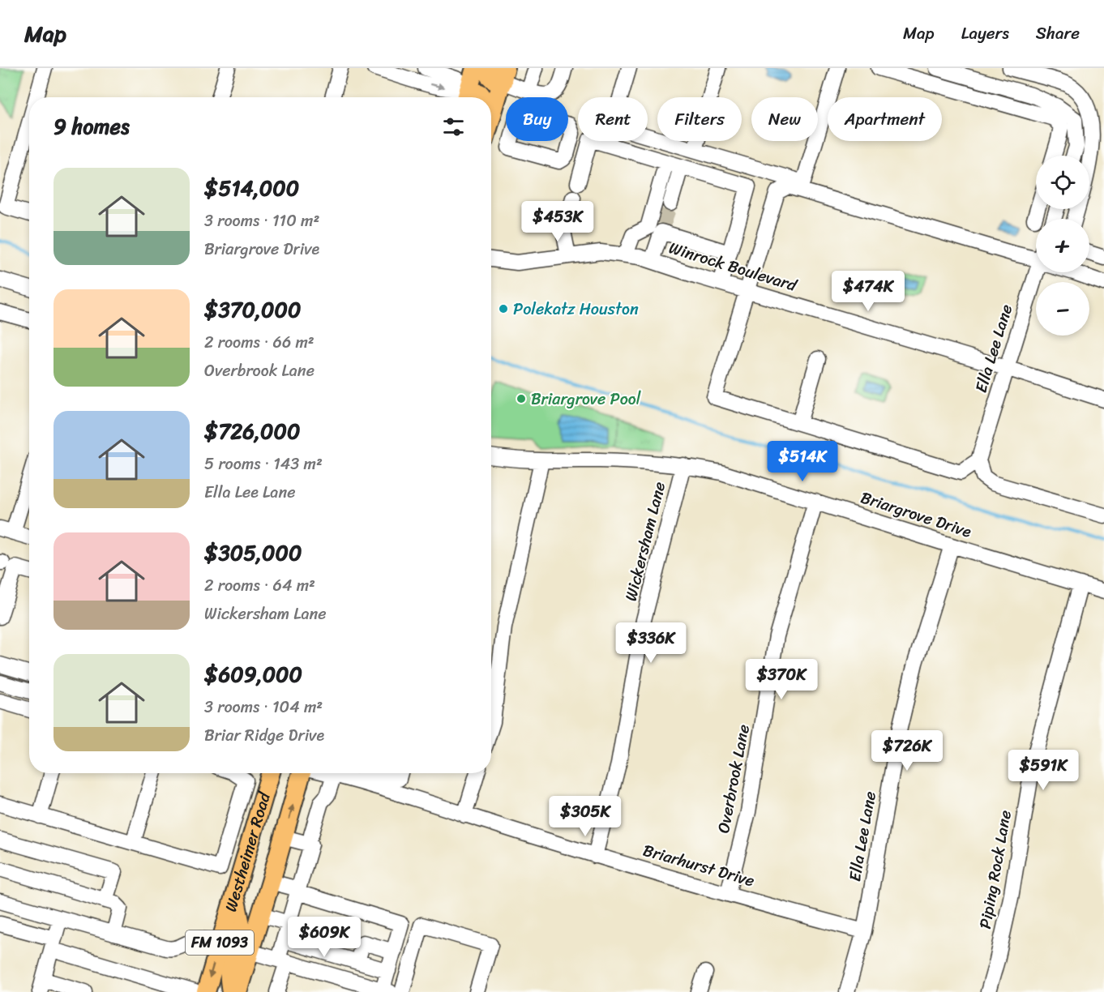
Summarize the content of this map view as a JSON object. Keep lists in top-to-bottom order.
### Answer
{
  "streets": {
    "main road": ["Westheimer Road", "FM 1093"],
    "street": [
      "Winrock Boulevard",
      "Ella Lee Lane",
      "Briargrove Drive",
      "Wickersham Lane",
      "Overbrook Lane",
      "Briarhurst Drive",
      "Piping Rock Lane"
    ]
  },
  "crossings": [
    ["Winrock Boulevard", "Ella Lee Lane"],
    ["Ella Lee Lane", "Briargrove Drive"],
    ["Ella Lee Lane", "Briarhurst Drive"],
    ["Briargrove Drive", "Wickersham Lane"],
    ["Briargrove Drive", "Overbrook Lane"],
    ["Briargrove Drive", "Piping Rock Lane"],
    ["Wickersham Lane", "Briarhurst Drive"],
    ["Overbrook Lane", "Briarhurst Drive"]
  ],
  "places": ["Polekatz Houston", "Briargrove Pool"],
  "page": {
    "header": "Map",
    "nav": ["Map", "Layers", "Share"],
    "chip": [
      "Buy",
      "Rent",
      "Filters",
      "New",
      "Apartment"
    ],
    "heading": "9 homes",
    "map_buttons": ["+", "−"],
    "list": [
      {
        "name": "$514,000",
        "note": "3 rooms · 110 m² · Briargrove Drive"
      },
      {
        "name": "$370,000",
        "note": "2 rooms · 66 m² · Overbrook Lane"
      },
      {
        "name": "$726,000",
        "note": "5 rooms · 143 m² · Ella Lee Lane"
      },
      {
        "name": "$305,000",
        "note": "2 rooms · 64 m² · Wickersham Lane"
      },
      {
        "name": "$609,000",
        "note": "3 rooms · 104 m² · Briar Ridge Drive"
      }
    ],
    "price": [
      "$453K",
      "$474K",
      "$514K",
      "$336K",
      "$370K",
      "$726K",
      "$591K",
      "$305K",
      "$609K"
    ]
  }
}
